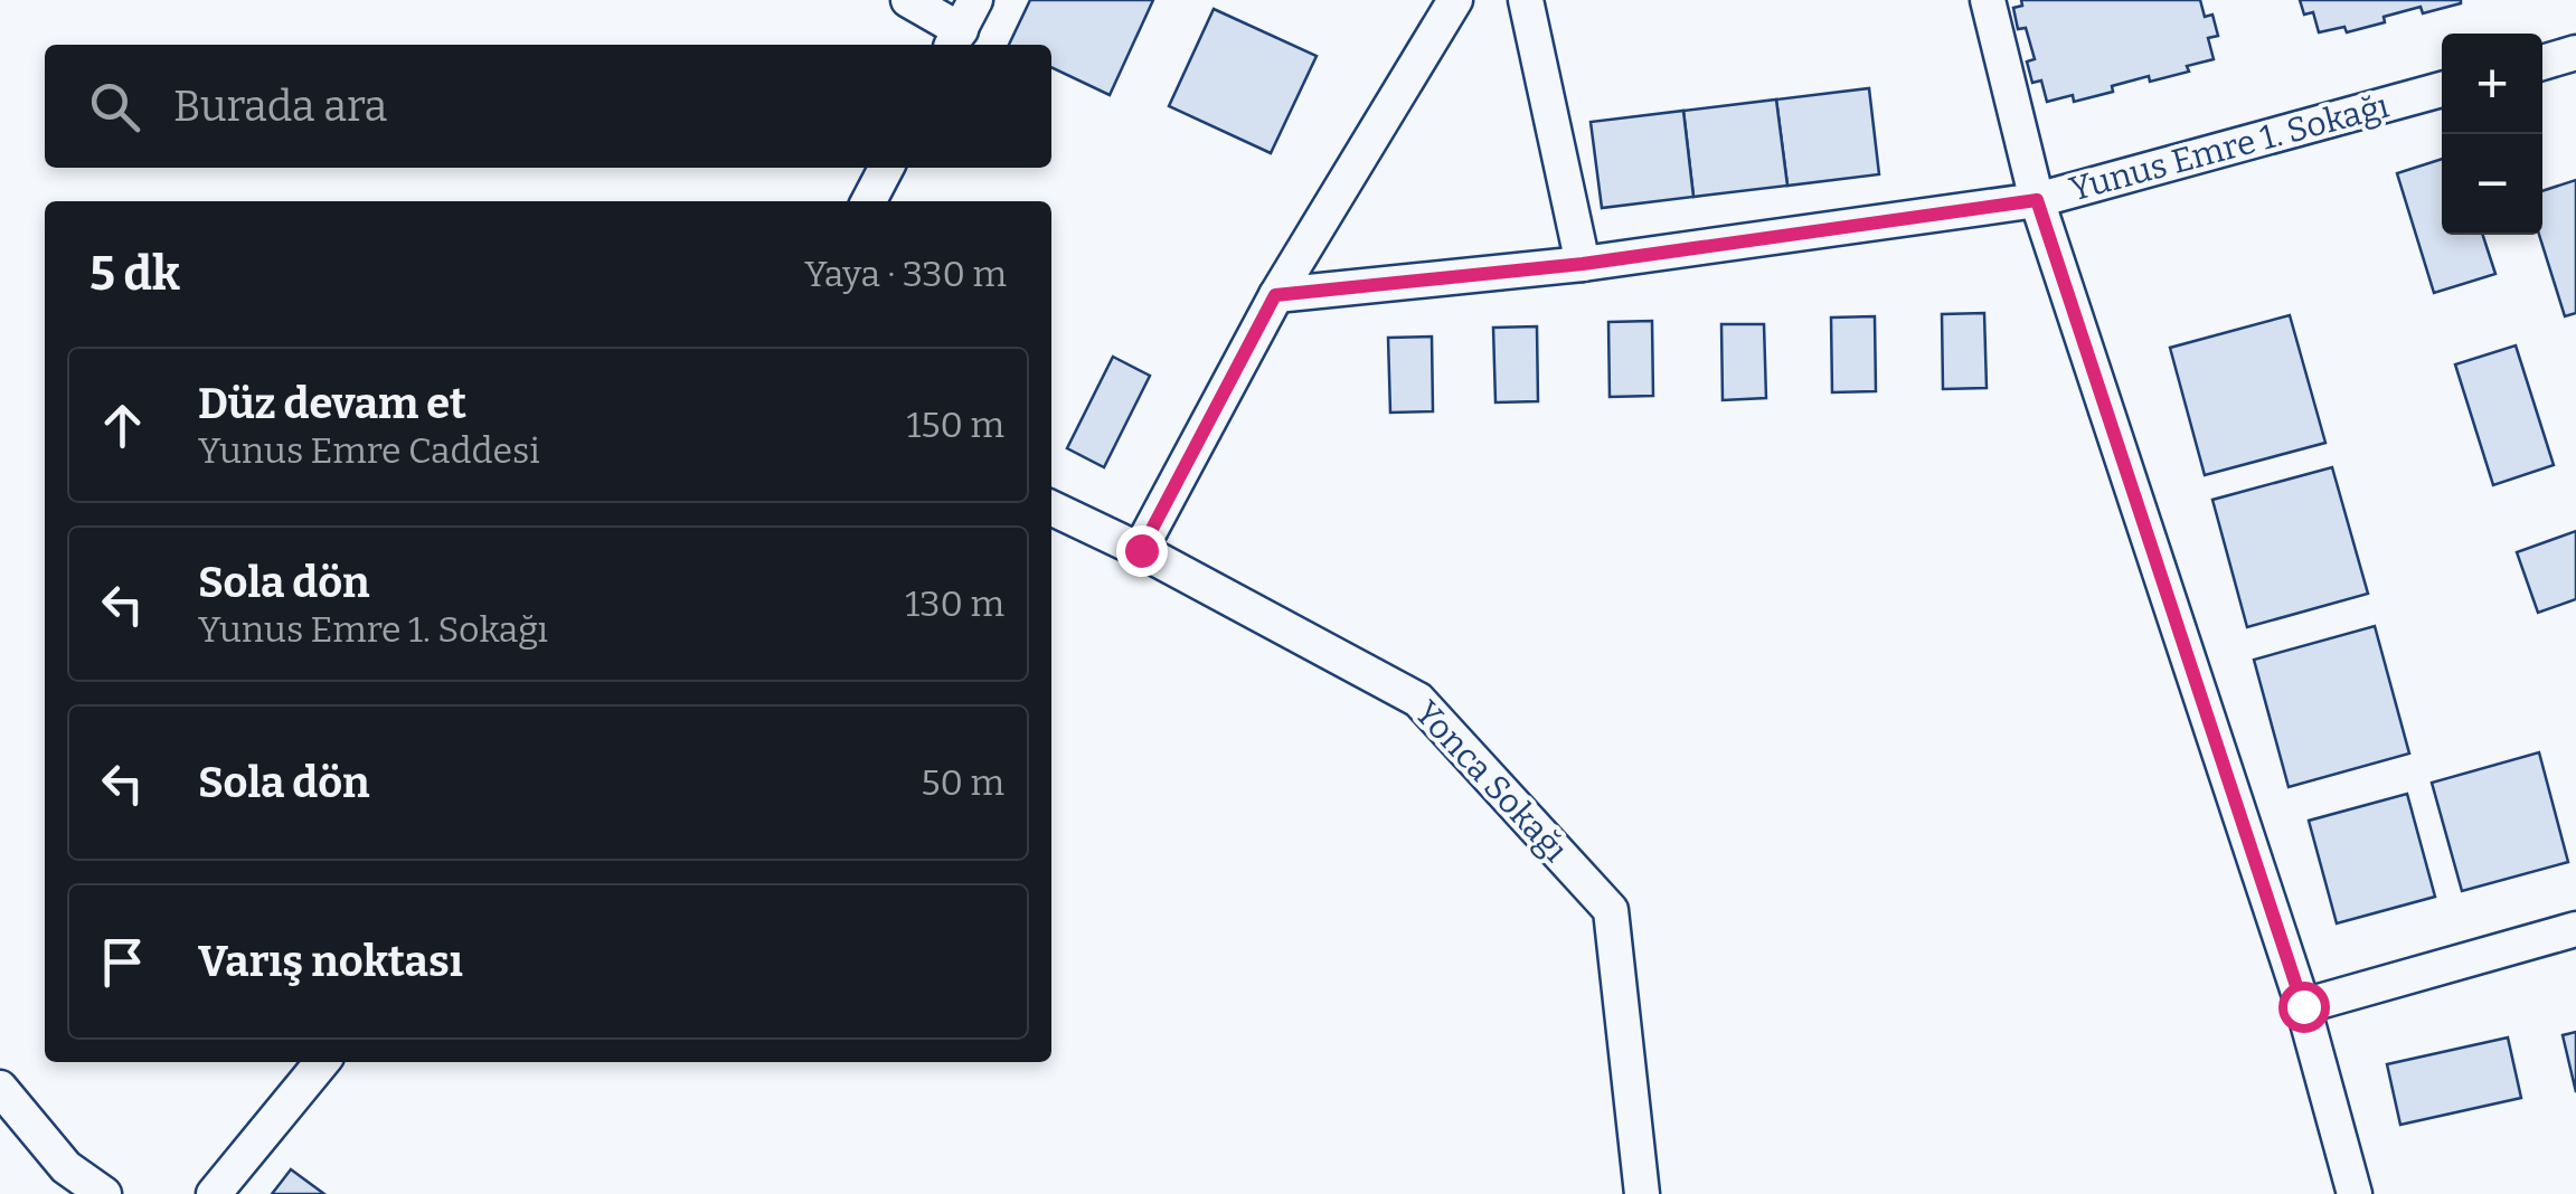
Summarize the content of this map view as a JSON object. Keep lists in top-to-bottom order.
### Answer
{
  "streets": {
    "street": ["Yunus Emre 1. Sokağı", "Yonca Sokağı"]
  },
  "page": {
    "map_buttons": ["+", "−"],
    "search": "Burada ara",
    "heading": ["5 dk", "Yaya · 330 m"],
    "list": [
      ["Düz devam et", "Yunus Emre Caddesi", "150 m"],
      ["Sola dön", "Yunus Emre 1. Sokağı", "130 m"],
      ["Sola dön", "50 m"],
      "Varış noktası"
    ]
  }
}
